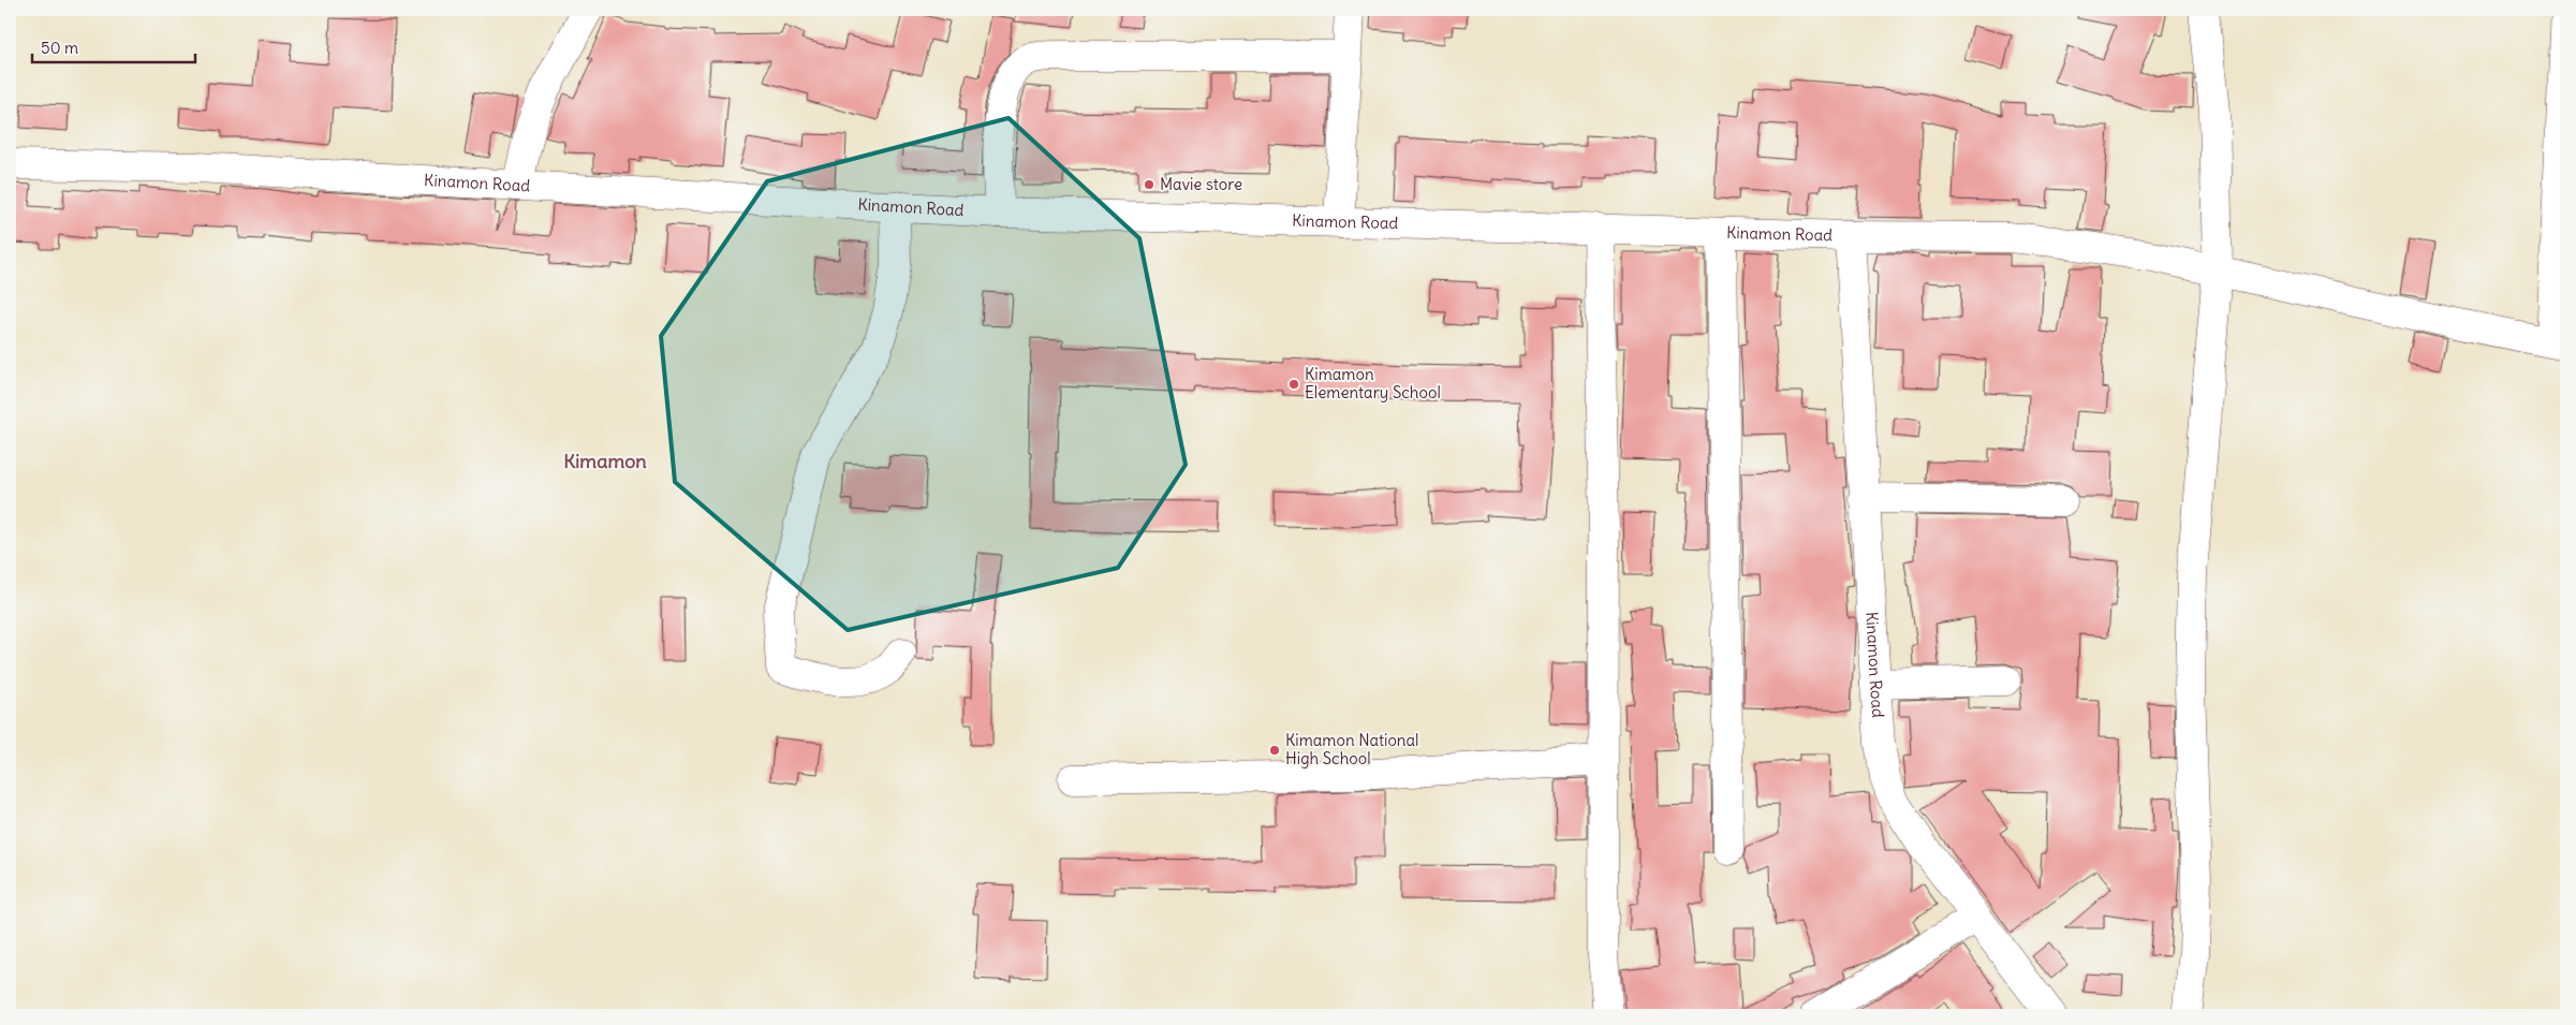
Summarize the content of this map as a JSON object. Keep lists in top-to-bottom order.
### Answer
{
  "streets": {
    "street": ["Kinamon Road"]
  },
  "districts": ["Kimamon"],
  "places": ["Mavie store", "Kimamon Elementary School", "Kimamon National High School"],
  "scale_bar": "50 m"
}
